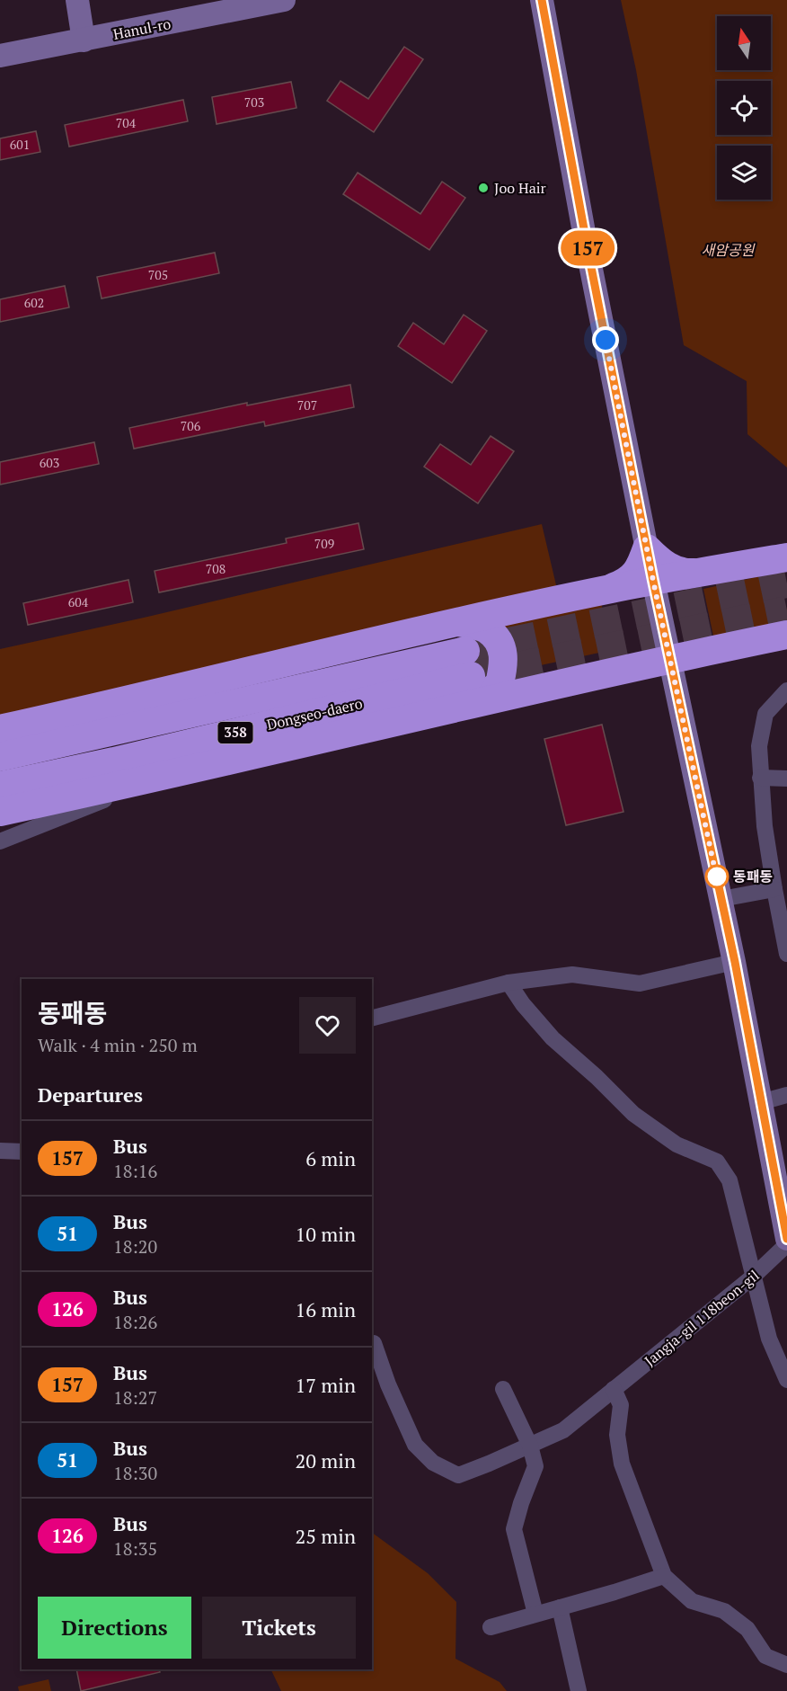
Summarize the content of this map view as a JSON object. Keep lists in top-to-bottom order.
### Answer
{
  "streets": {
    "highway": ["Dongseo-daero", "358"],
    "main road": ["Hanul-ro"],
    "street": ["Jangja-gil 118beon-gil"]
  },
  "parks": ["새암공원"],
  "places": ["Joo Hair", "동패동"],
  "lines": ["bus line 157"],
  "house_numbers": [
    "703",
    "704",
    "601",
    "705",
    "602",
    "707",
    "706",
    "603",
    "709",
    "708",
    "604"
  ],
  "north": "top",
  "page": {
    "on_map": "157",
    "heading": [
      ["동패동", "Walk · 4 min · 250 m"],
      "Departures"
    ],
    "list": [
      {
        "mark": "157",
        "name": "Bus",
        "note": "18:16",
        "value": "6 min"
      },
      {
        "mark": "51",
        "name": "Bus",
        "note": "18:20",
        "value": "10 min"
      },
      {
        "mark": "126",
        "name": "Bus",
        "note": "18:26",
        "value": "16 min"
      },
      {
        "mark": "157",
        "name": "Bus",
        "note": "18:27",
        "value": "17 min"
      },
      {
        "mark": "51",
        "name": "Bus",
        "note": "18:30",
        "value": "20 min"
      },
      {
        "mark": "126",
        "name": "Bus",
        "note": "18:35",
        "value": "25 min"
      }
    ],
    "buttons": ["Directions", "Tickets"]
  }
}
